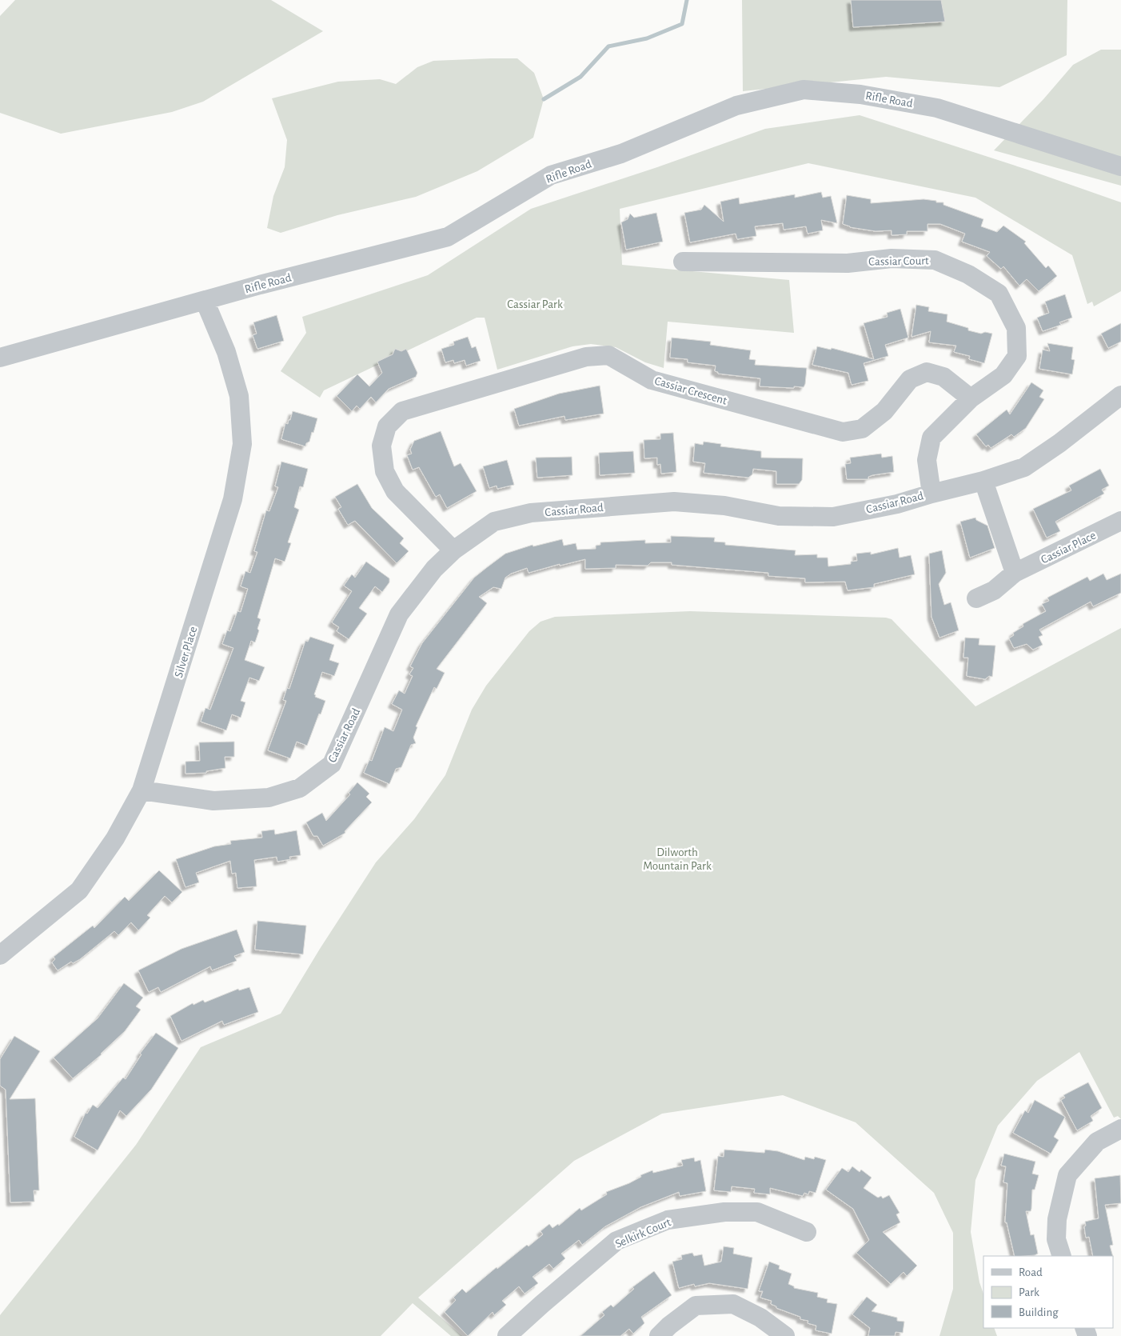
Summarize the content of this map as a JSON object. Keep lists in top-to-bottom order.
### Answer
{
  "streets": {
    "street": [
      "Rifle Road",
      "Cassiar Court",
      "Cassiar Crescent",
      "Cassiar Road",
      "Cassiar Place",
      "Silver Place",
      "Selkirk Court"
    ]
  },
  "crossings": [
    ["Rifle Road", "Silver Place"],
    ["Cassiar Court", "Cassiar Crescent"],
    ["Cassiar Crescent", "Cassiar Road"],
    ["Cassiar Road", "Silver Place"]
  ],
  "parks": ["Cassiar Park", "Dilworth Mountain Park"],
  "legend": ["Road", "Park", "Building"]
}
